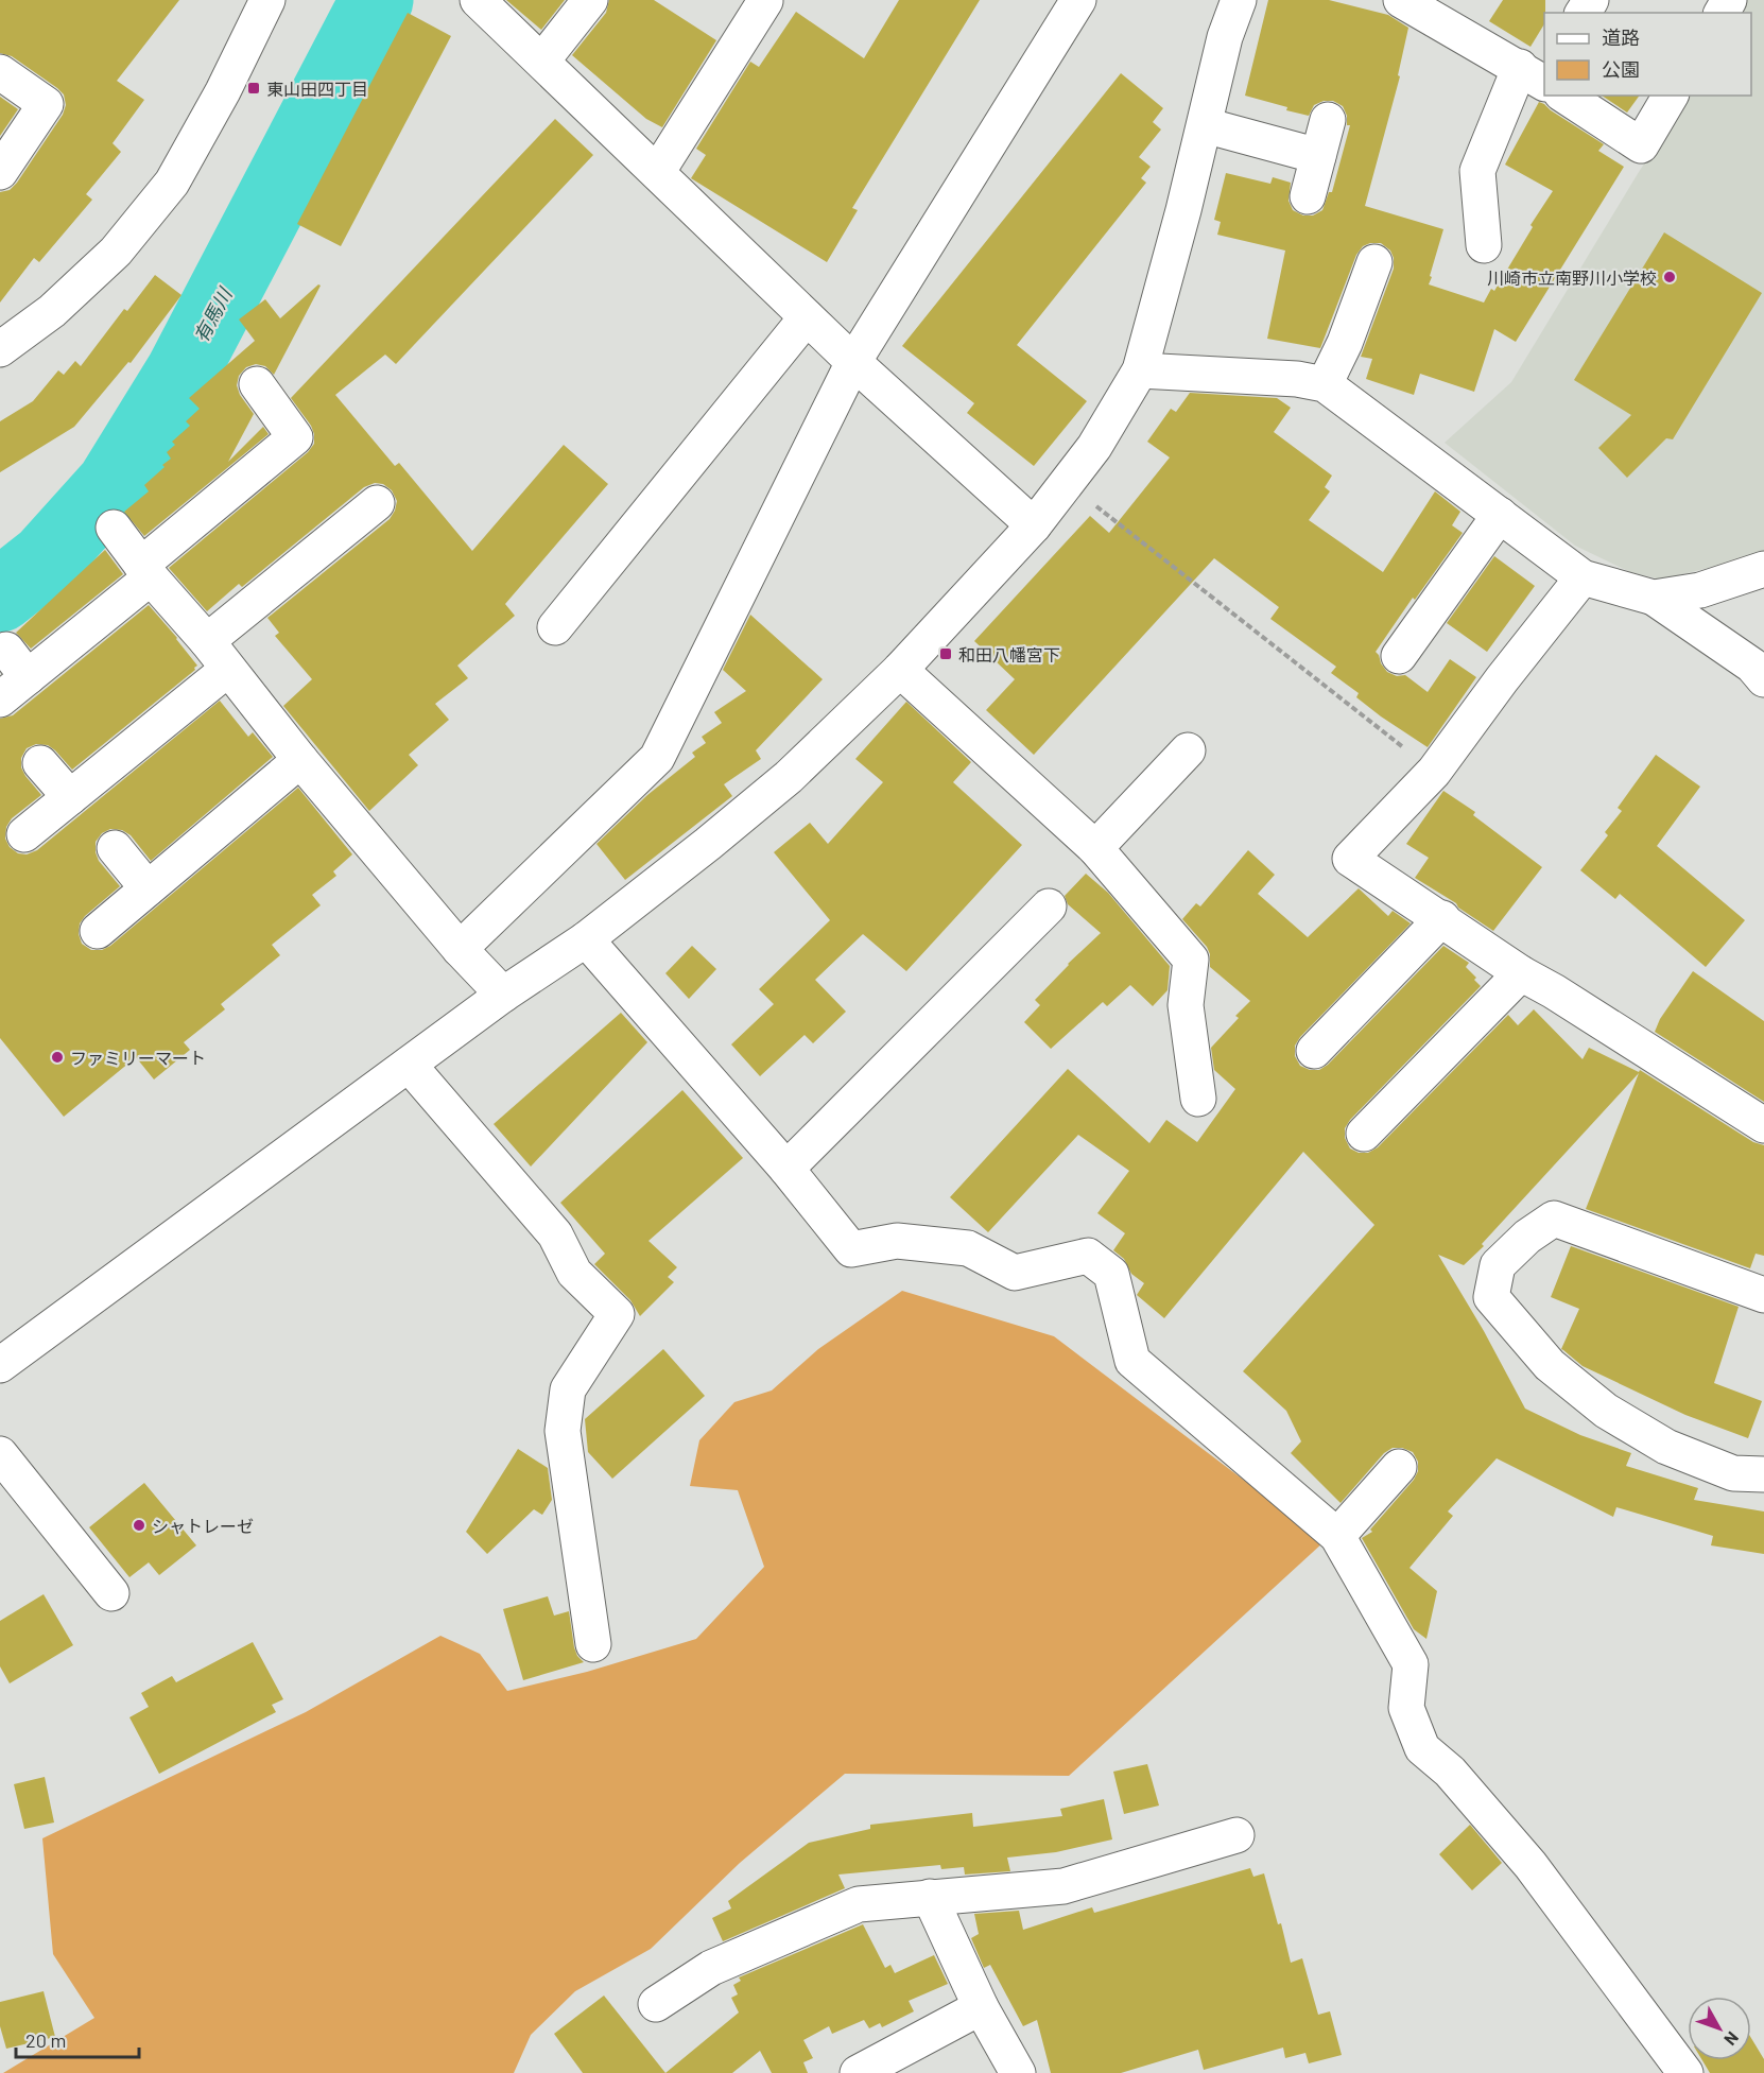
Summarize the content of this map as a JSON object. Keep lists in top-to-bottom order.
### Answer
{
  "water": ["有馬川"],
  "places": {
    "transit": ["東山田四丁目", "和田八幡宮下"],
    "other": ["川崎市立南野川小学校", "ファミリーマート", "シャトレーゼ"]
  },
  "legend": ["道路", "公園"],
  "scale_bar": "20 m",
  "north": "bottom right"
}
